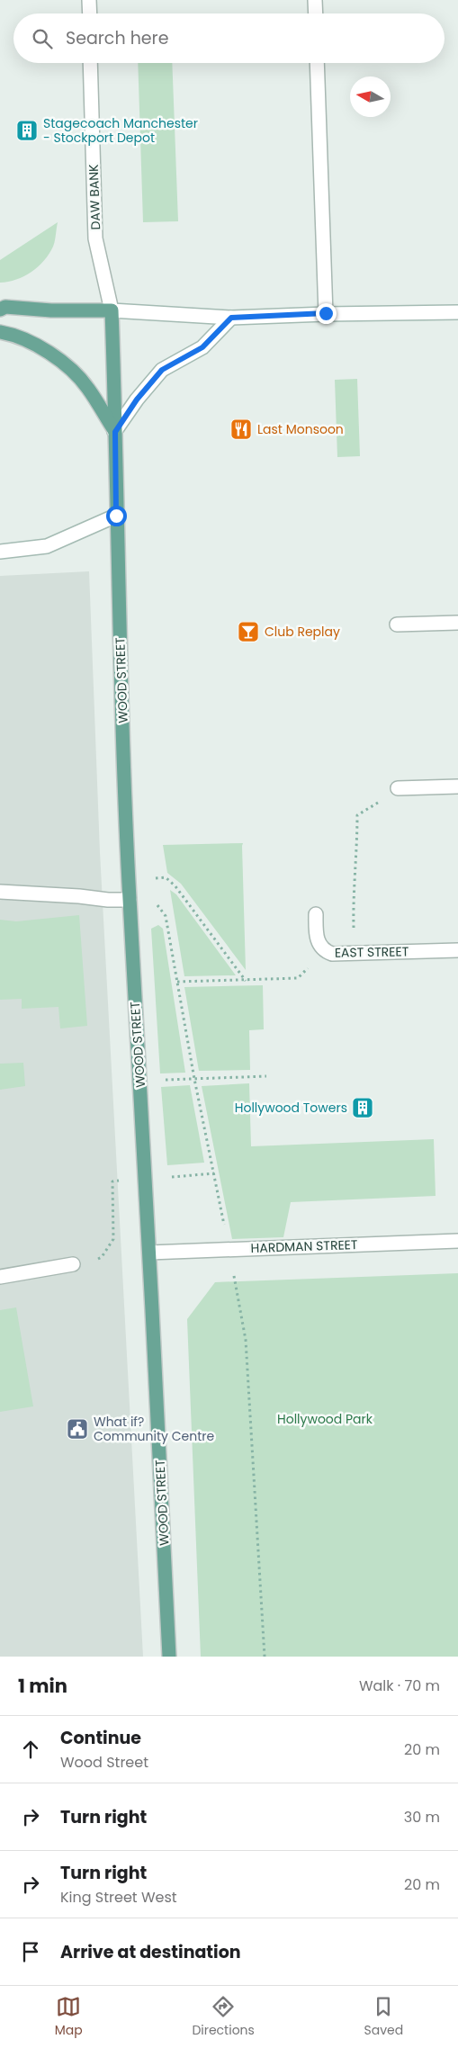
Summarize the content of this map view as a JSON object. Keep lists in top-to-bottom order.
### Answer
{
  "streets": {
    "main road": ["WOOD STREET"],
    "street": ["DAW BANK", "EAST STREET", "HARDMAN STREET"]
  },
  "crossings": [
    ["DAW BANK", "WOOD STREET"],
    ["WOOD STREET", "HARDMAN STREET"]
  ],
  "parks": ["Hollywood Park"],
  "places": {
    "building": ["Stagecoach Manchester - Stockport Depot", "Hollywood Towers"],
    "restaurant": ["Last Monsoon"],
    "bar": ["Club Replay"],
    "public building": ["What if? Community Centre"]
  },
  "north": "left",
  "page": {
    "search": "Search here",
    "heading": ["1 min", "Walk · 70 m"],
    "list": [
      ["Continue", "Wood Street", "20 m"],
      ["Turn right", "30 m"],
      ["Turn right", "King Street West", "20 m"],
      "Arrive at destination"
    ],
    "nav": ["Map", "Directions", "Saved"]
  }
}
